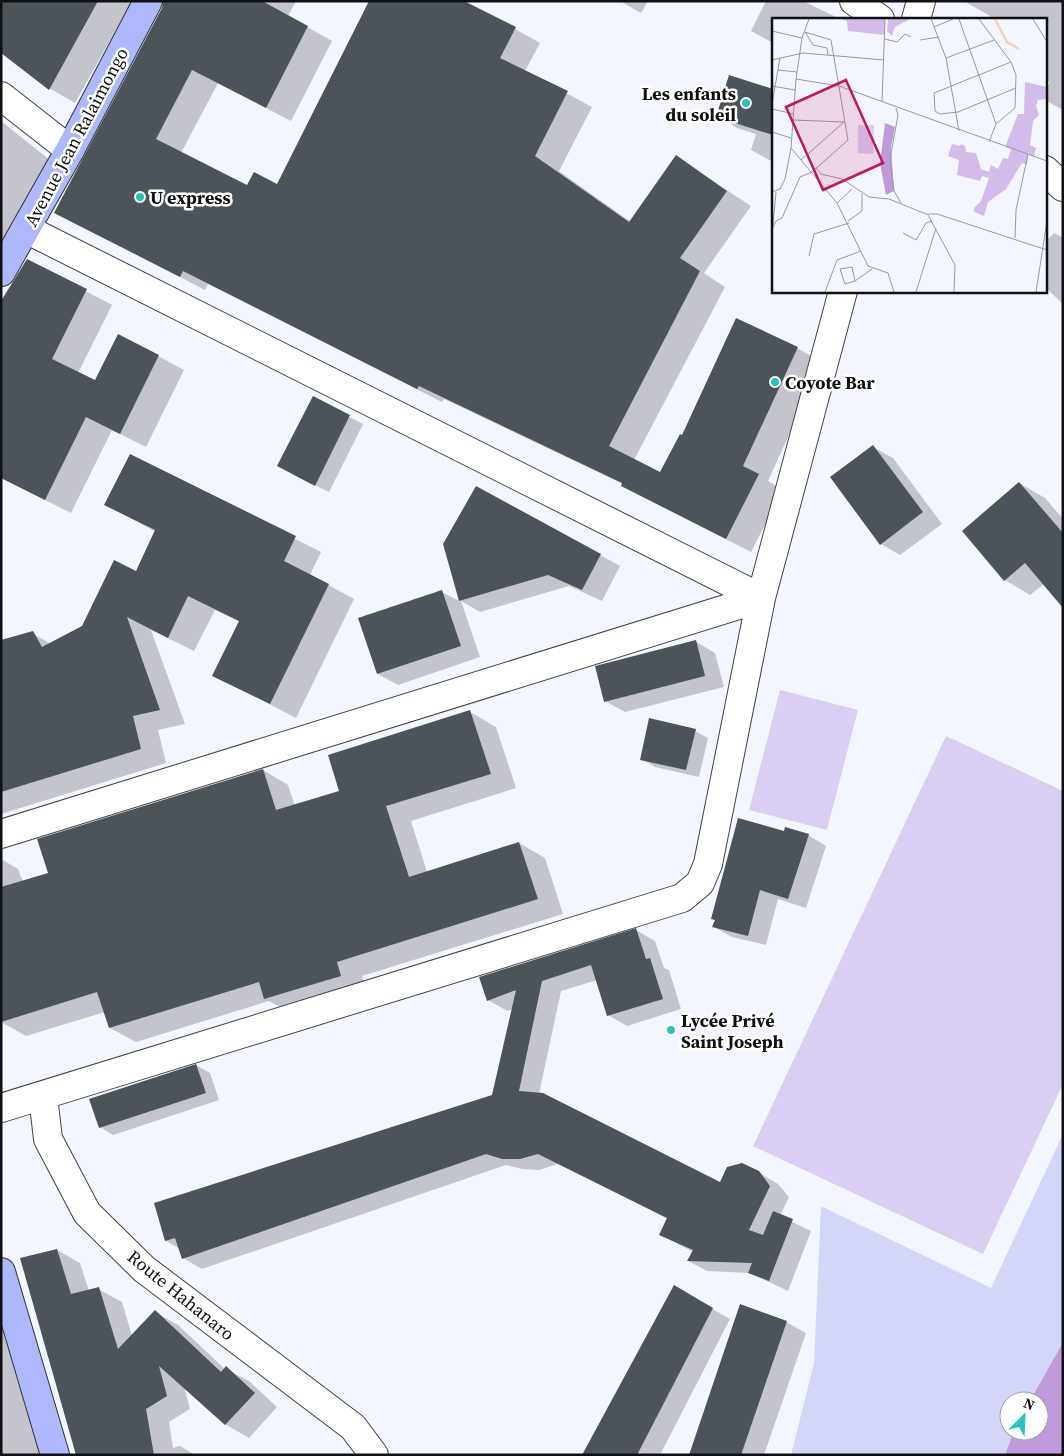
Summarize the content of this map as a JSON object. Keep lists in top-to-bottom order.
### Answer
{
  "streets": {
    "main road": ["Avenue Jean Ralaimongo"],
    "street": ["Route Hahanaro"]
  },
  "places": [
    "Les enfants du soleil",
    "U express",
    "Coyote Bar",
    "Lycée Privé Saint Joseph"
  ],
  "north": "top right"
}
